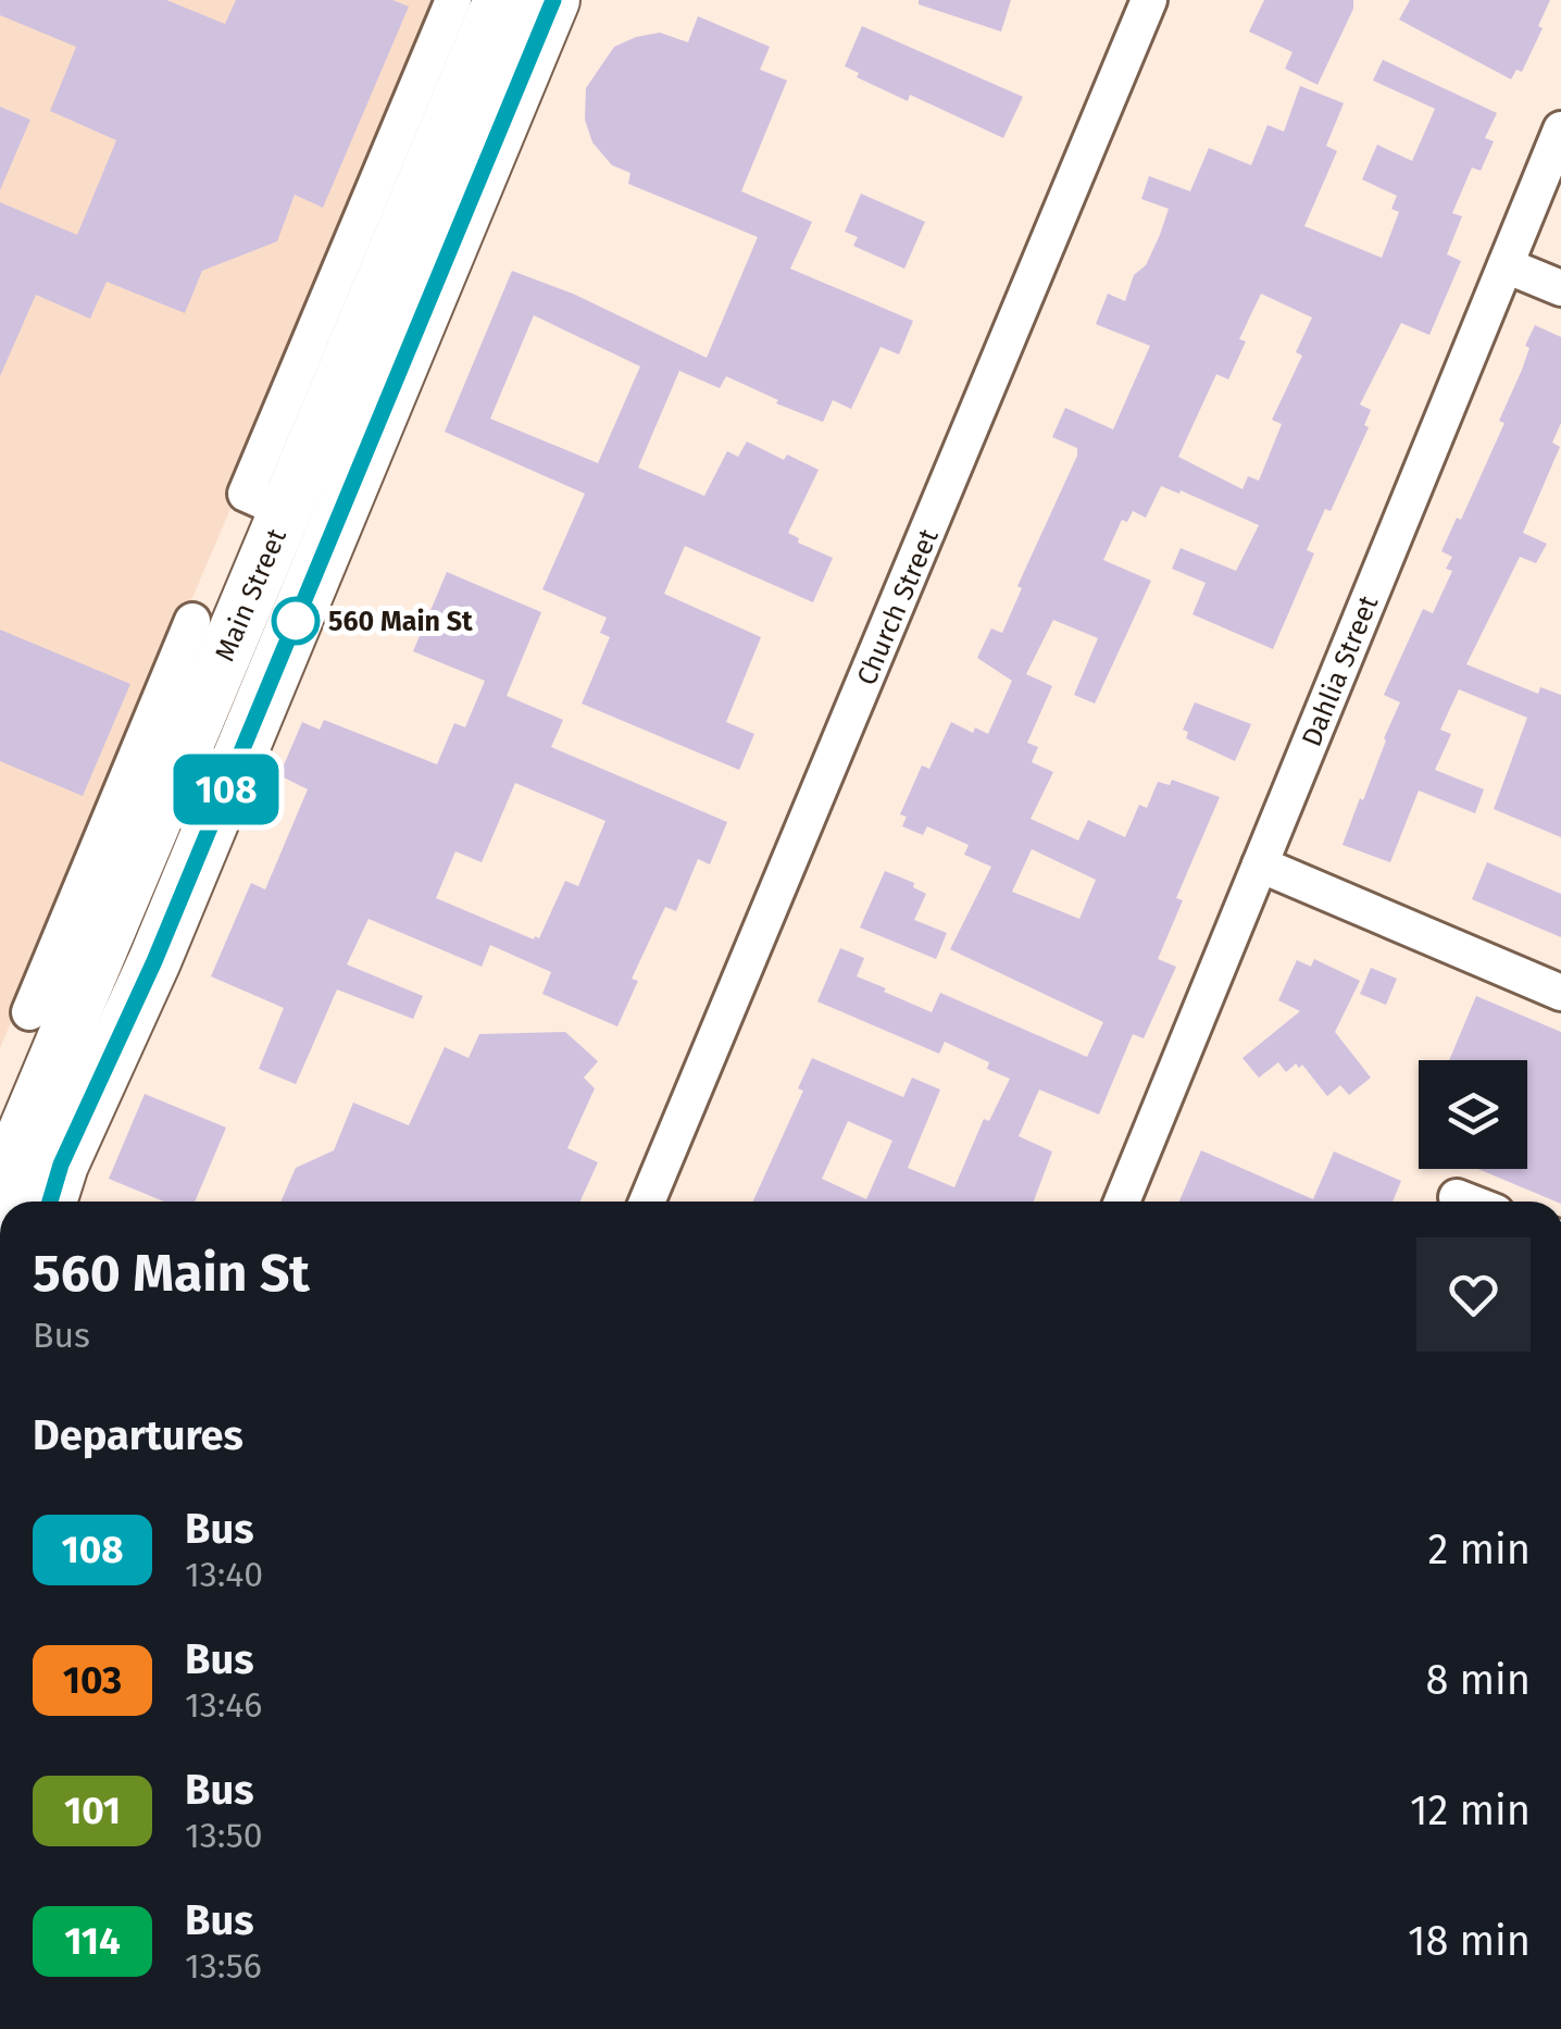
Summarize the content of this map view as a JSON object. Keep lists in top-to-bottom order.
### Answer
{
  "streets": {
    "highway": ["Main Street"],
    "street": ["Church Street", "Dahlia Street"]
  },
  "places": ["560 Main St"],
  "lines": ["bus line 108"],
  "page": {
    "on_map": "108",
    "heading": [
      ["560 Main St", "Bus"],
      "Departures"
    ],
    "list": [
      {
        "mark": "108",
        "name": "Bus",
        "note": "13:40",
        "value": "2 min"
      },
      {
        "mark": "103",
        "name": "Bus",
        "note": "13:46",
        "value": "8 min"
      },
      {
        "mark": "101",
        "name": "Bus",
        "note": "13:50",
        "value": "12 min"
      },
      {
        "mark": "114",
        "name": "Bus",
        "note": "13:56",
        "value": "18 min"
      }
    ]
  }
}
